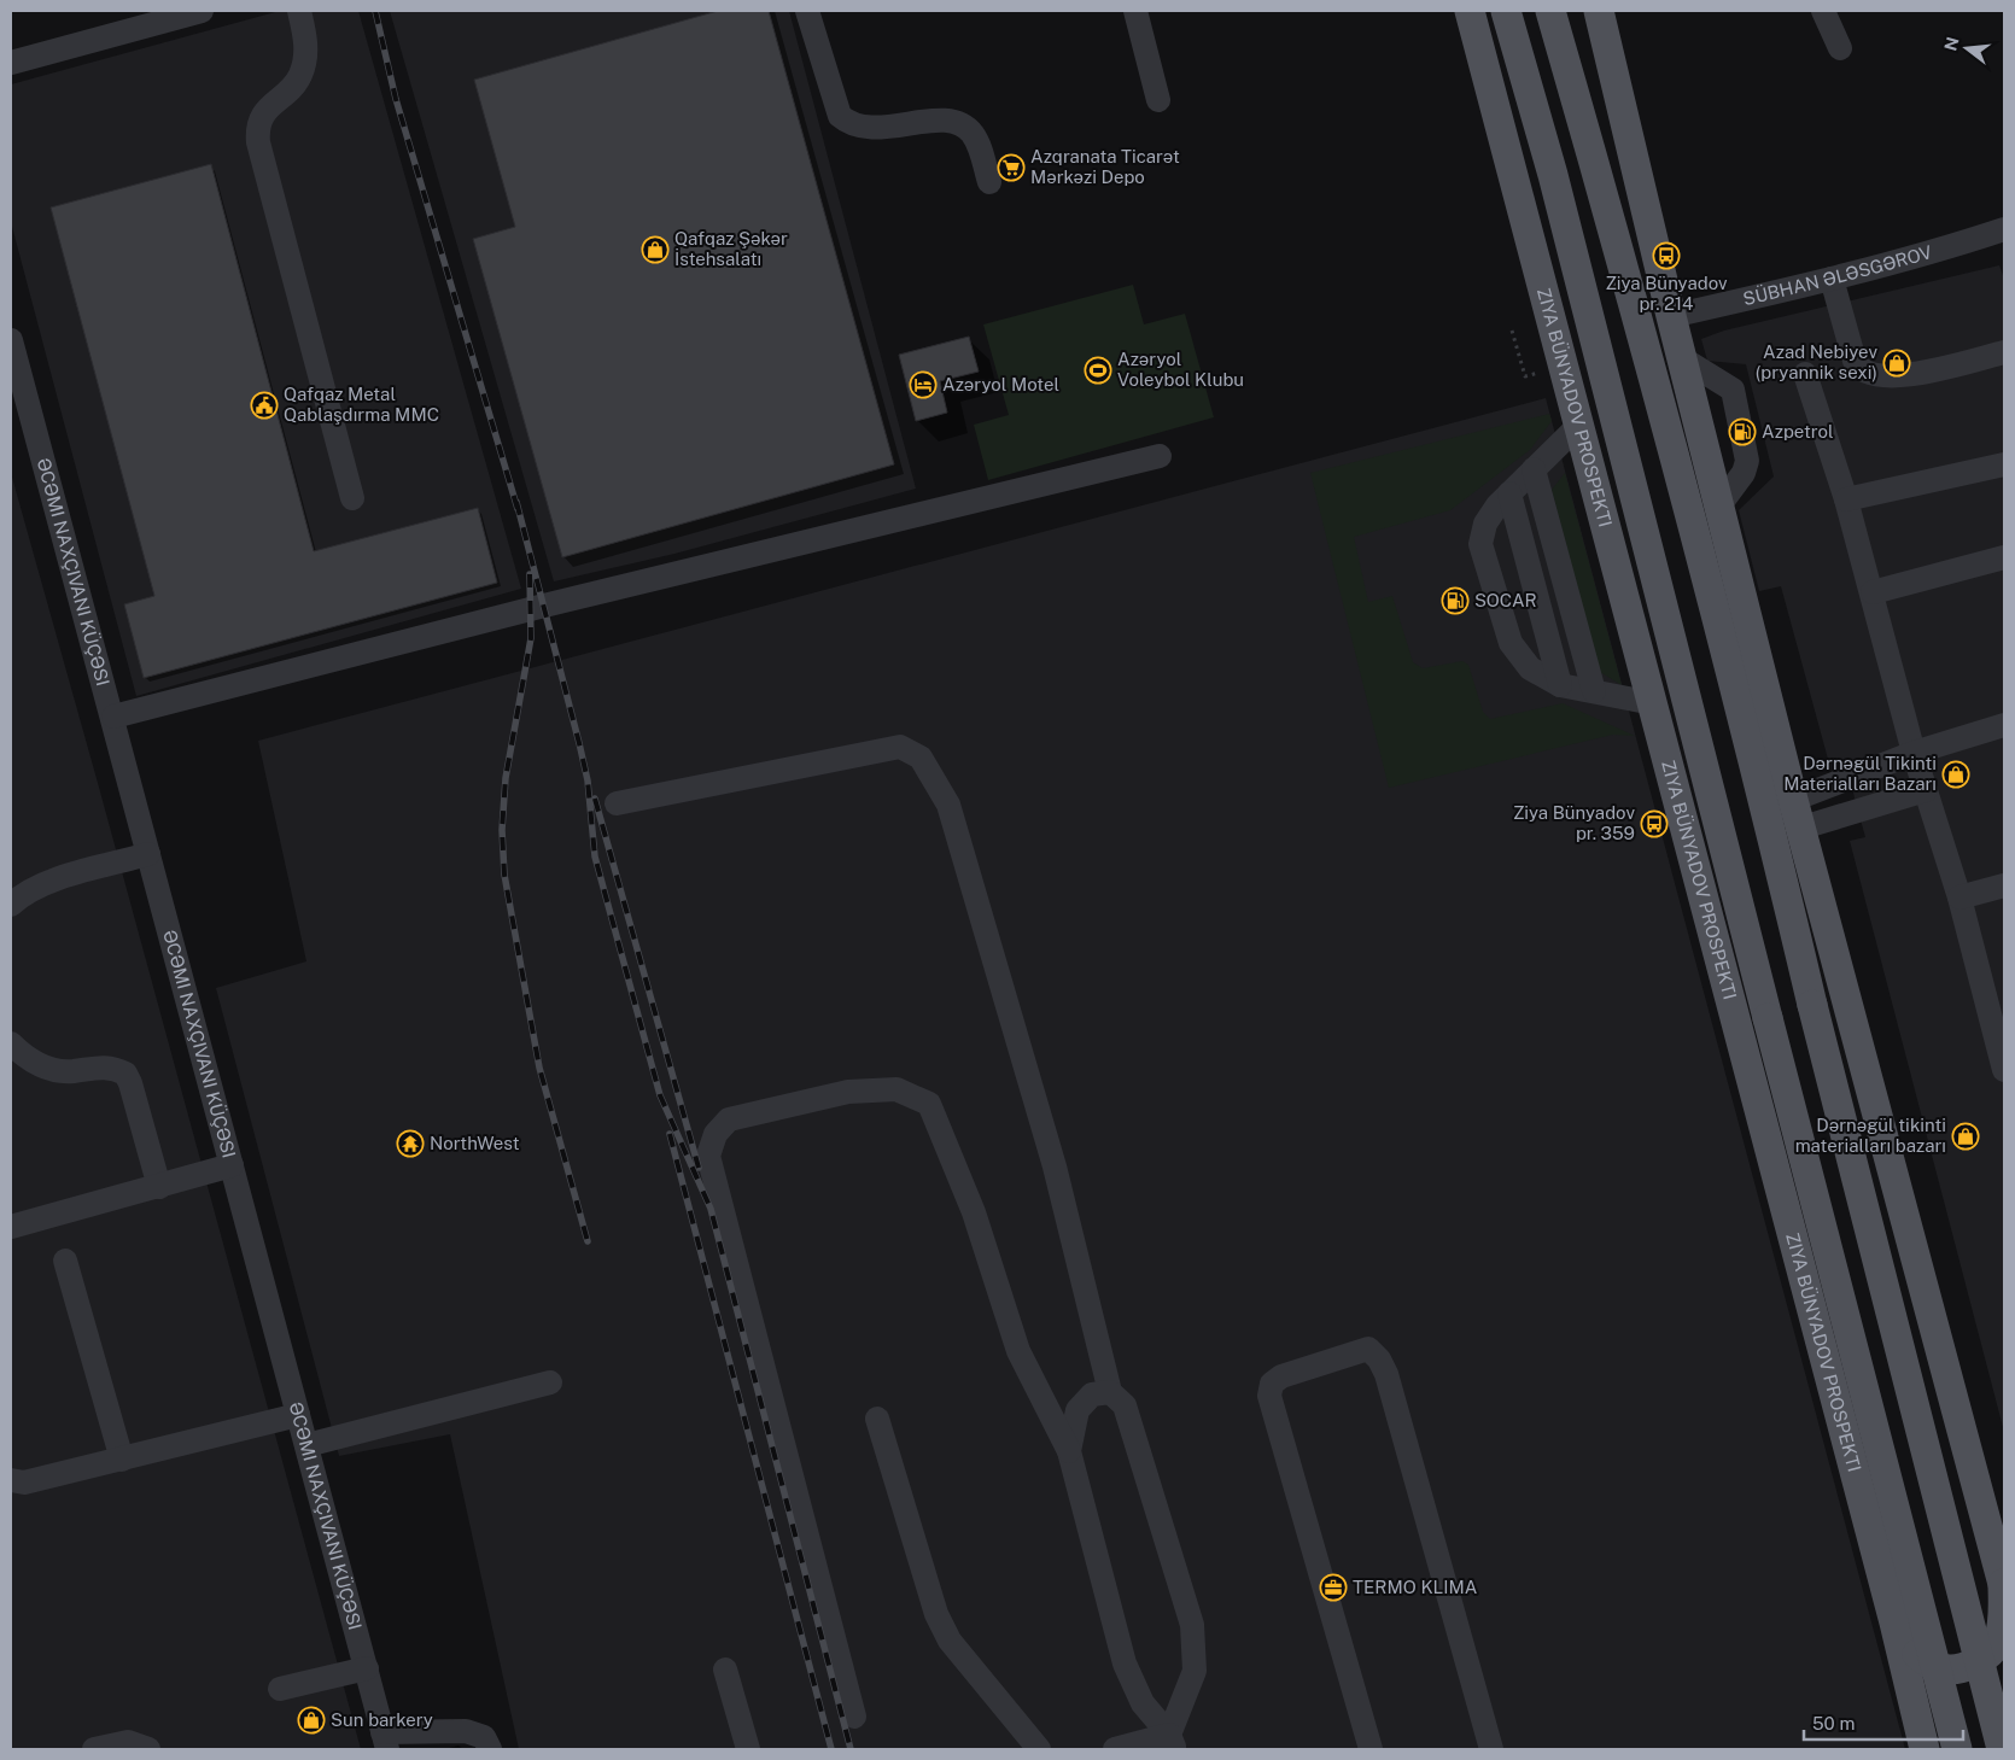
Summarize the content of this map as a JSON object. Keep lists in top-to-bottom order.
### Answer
{
  "streets": {
    "main road": ["ZIYA BÜNYADOV PROSPEKTI"],
    "street": ["SÜBHAN ƏLƏSGƏROV", "ƏCƏMI NAXÇIVANI KÜÇƏSI"]
  },
  "places": {
    "supermarket": ["Azqranata Ticarət Mərkəzi Depo"],
    "shop": [
      "Qafqaz Şəkər İstehsalatı",
      "Azad Nebiyev (pryannik sexi)",
      "Dərnəgül Tikinti Materialları Bazarı",
      "Dərnəgül tikinti materialları bazarı",
      "Sun barkery"
    ],
    "bus stop": ["Ziya Bünyadov pr. 214", "Ziya Bünyadov pr. 359"],
    "sports": ["Azəryol Voleybol Klubu"],
    "hotel": ["Azəryol Motel"],
    "public building": ["Qafqaz Metal Qablaşdırma MMC"],
    "fuel station": ["Azpetrol", "SOCAR"],
    "temple": ["NorthWest"],
    "office": ["TERMO KLIMA"]
  },
  "scale_bar": "50 m",
  "north": "left"
}
